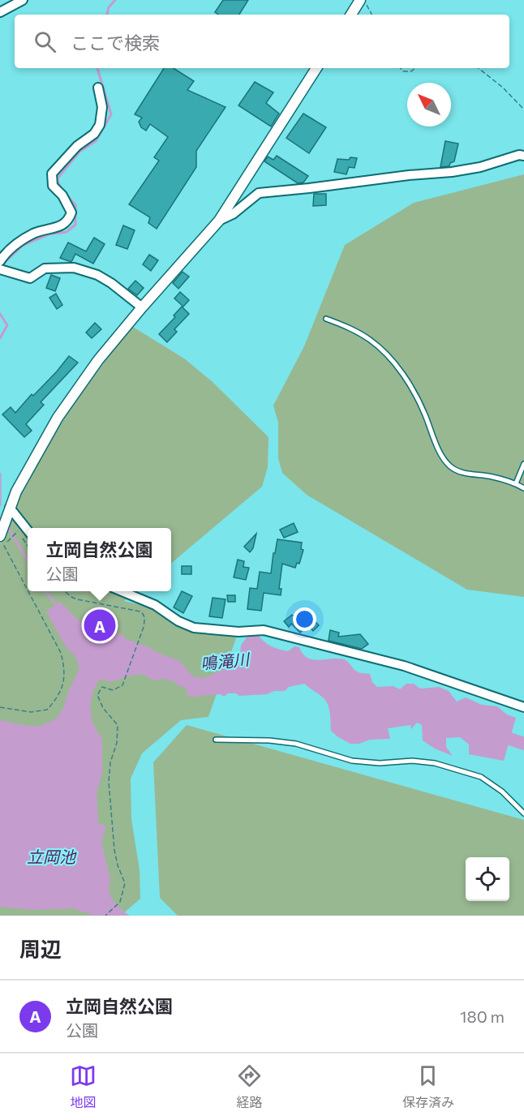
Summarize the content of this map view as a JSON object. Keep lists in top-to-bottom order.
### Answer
{
  "water": ["鳴滝川", "立岡池"],
  "north": "top left",
  "page": {
    "search": "ここで検索",
    "popup": ["立岡自然公園", "公園"],
    "pins": "A",
    "heading": "周辺",
    "list": [
      {
        "mark": "A",
        "name": "立岡自然公園",
        "note": "公園",
        "value": "180 m"
      }
    ],
    "nav": ["地図", "経路", "保存済み"]
  }
}
